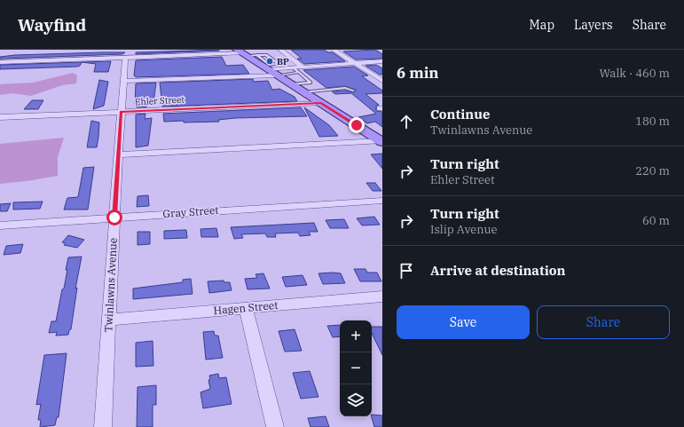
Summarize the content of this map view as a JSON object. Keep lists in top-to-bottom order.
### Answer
{
  "streets": {
    "street": [
      "Ehler Street",
      "Gray Street",
      "Twinlawns Avenue",
      "Hagen Street"
    ]
  },
  "crossings": [
    ["Ehler Street", "Twinlawns Avenue"],
    ["Gray Street", "Twinlawns Avenue"],
    ["Twinlawns Avenue", "Hagen Street"]
  ],
  "places": ["BP"],
  "page": {
    "header": "Wayfind",
    "nav": ["Map", "Layers", "Share"],
    "heading": ["6 min", "Walk · 460 m"],
    "list": [
      ["Continue", "Twinlawns Avenue", "180 m"],
      ["Turn right", "Ehler Street", "220 m"],
      ["Turn right", "Islip Avenue", "60 m"],
      "Arrive at destination"
    ],
    "buttons": ["Save", "Share"],
    "map_buttons": ["+", "−"]
  }
}
